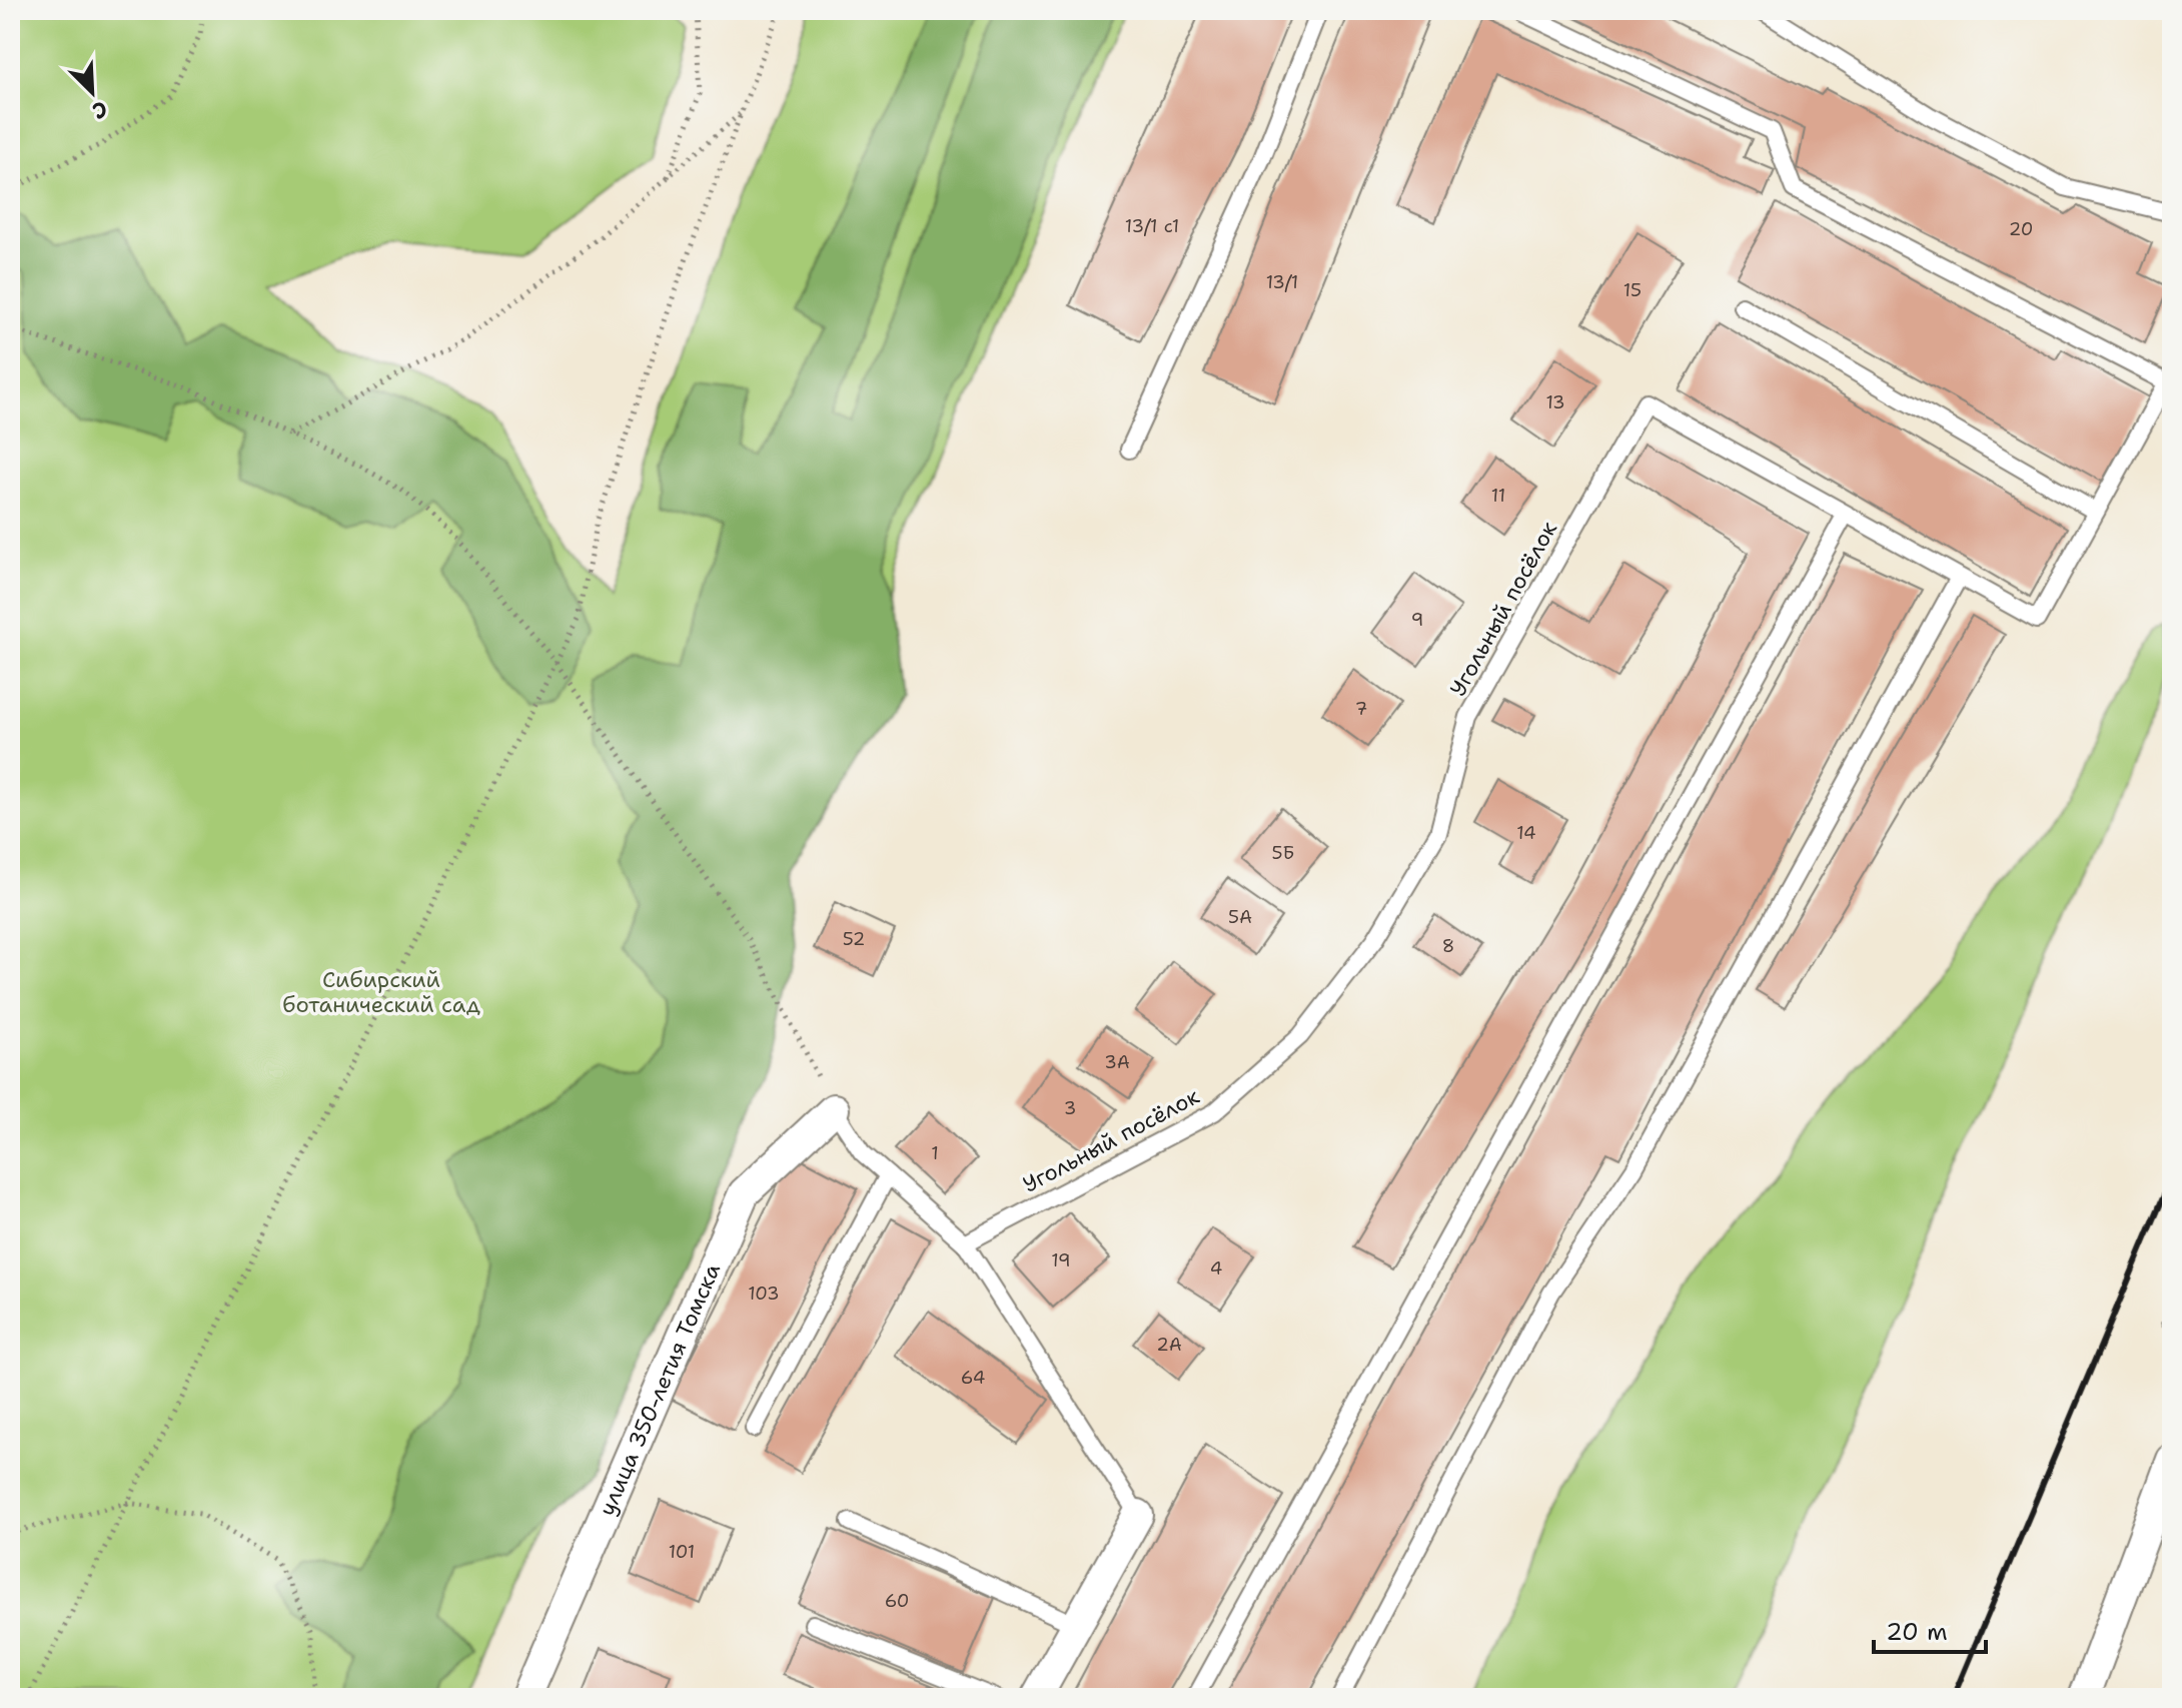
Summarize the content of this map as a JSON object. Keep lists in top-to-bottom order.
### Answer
{
  "streets": {
    "street": ["улица 350-летия Томска"],
    "lane": ["Угольный посёлок"]
  },
  "parks": ["Сибирский ботанический сад"],
  "house_numbers": [
    "13/1 с1",
    "20",
    "13/1",
    "15",
    "13",
    "11",
    "9",
    "7",
    "14",
    "5Б",
    "5А",
    "52",
    "8",
    "3А",
    "3",
    "1",
    "19",
    "4",
    "103",
    "2А",
    "64",
    "101",
    "60"
  ],
  "scale_bar": "20 m",
  "north": "bottom right"
}
